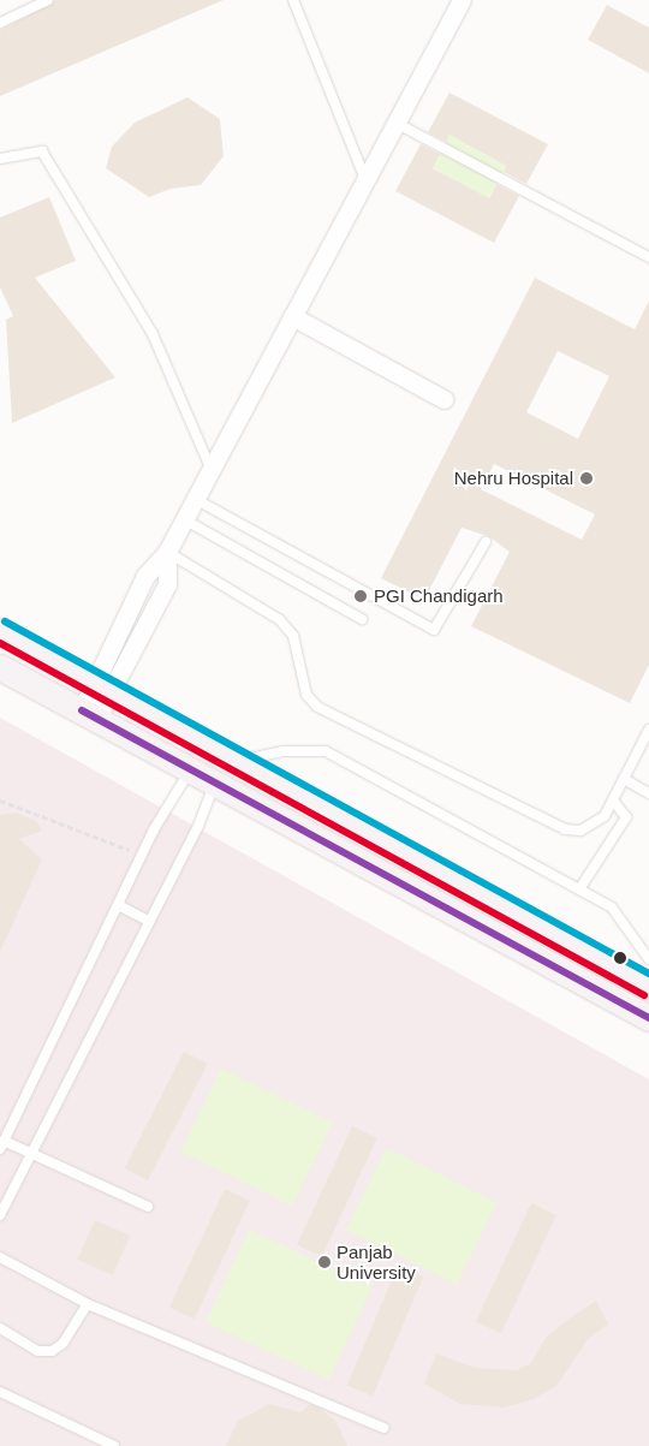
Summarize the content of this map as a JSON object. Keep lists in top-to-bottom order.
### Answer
{
  "places": ["Nehru Hospital", "PGI Chandigarh", "Panjab University"]
}
